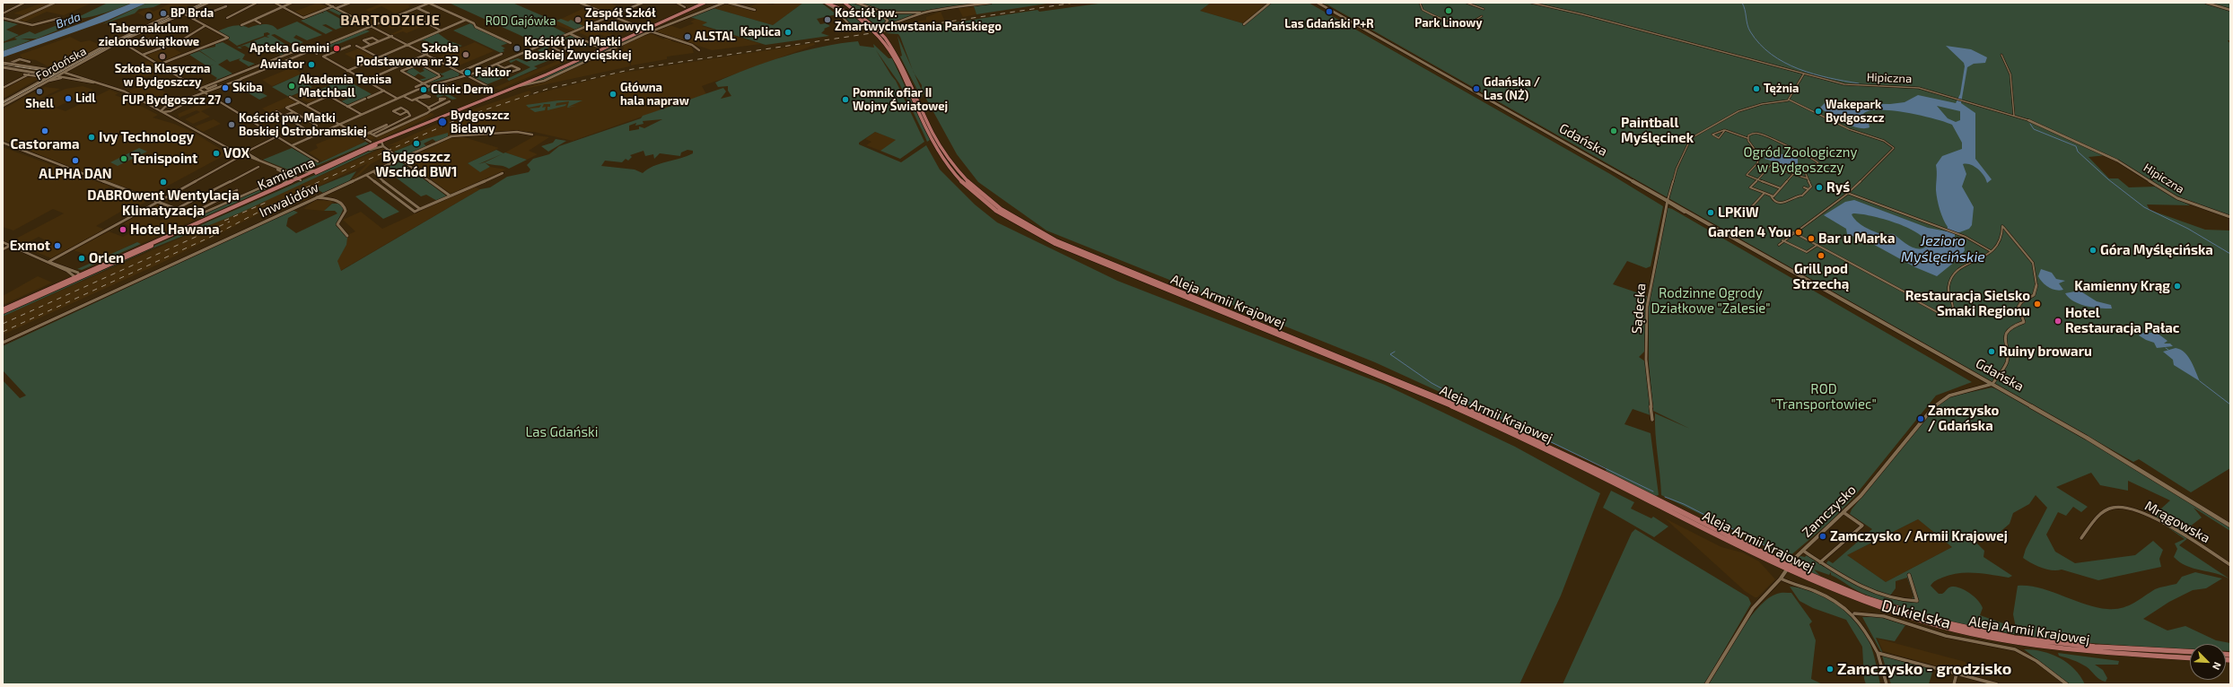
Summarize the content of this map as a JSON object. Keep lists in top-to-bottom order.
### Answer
{
  "streets": {
    "main road": [
      "Fordońska",
      "Gdańska",
      "Kamienna",
      "Aleja Armii Krajowej"
    ],
    "street": [
      "Hipiczna",
      "Inwalidów",
      "Sądecka",
      "Zamczysko",
      "Mrągowska",
      "Dukielska"
    ]
  },
  "crossings": [
    ["Gdańska", "Sądecka"],
    ["Gdańska", "Zamczysko"],
    ["Aleja Armii Krajowej", "Zamczysko"],
    ["Zamczysko", "Dukielska"]
  ],
  "districts": ["BARTODZIEJE"],
  "water": ["Brda", "Jezioro Myślęcińskie"],
  "parks": [
    "ROD Gajówka",
    "Ogród Zoologiczny w Bydgoszczy",
    "Rodzinne Ogrody Działkowe \"Zalesie\"",
    "ROD \"Transportowiec\"",
    "Las Gdański"
  ],
  "places": [
    "Park Linowy",
    "Las Gdański P+R",
    "BP Brda",
    "Tabernakulum zielonoświątkowe",
    "Zespół Szkół Handlowych",
    "Kościół pw. Zmartwychwstania Pańskiego",
    "Kaplica",
    "ALSTAL",
    "Apteka Gemini",
    "Kościół pw. Matki Boskiej Zwycięskiej",
    "Szkoła Podstawowa nr 32",
    "Szkoła Klasyczna w Bydgoszczy",
    "Awiator",
    "Faktor",
    "Akademia Tenisa Matchball",
    "Skiba",
    "Gdańska / Las (NŻ)",
    "Tężnia",
    "Clinic Derm",
    "Shell",
    "Główna hala napraw",
    "Lidl",
    "Pomnik ofiar II Wojny Światowej",
    "FUP Bydgoszcz 27",
    "Wakepark Bydgoszcz",
    "Bydgoszcz Bielawy",
    "Kościół pw. Matki Boskiej Ostrobramskiej",
    "Castorama",
    "Paintball Myślęcinek",
    "Ivy Technology",
    "Bydgoszcz Wschód BW1",
    "VOX",
    "Tenispoint",
    "ALPHA DAN",
    "DABROwent Wentylacja Klimatyzacja",
    "Ryś",
    "LPKiW",
    "Hotel Hawana",
    "Garden 4 You",
    "Bar u Marka",
    "Exmot",
    "Góra Myślęcińska",
    "Grill pod Strzechą",
    "Orlen",
    "Kamienny Krąg",
    "Restauracja Sielsko Smaki Regionu",
    "Hotel Restauracja Pałac",
    "Ruiny browaru",
    "Zamczysko / Gdańska",
    "Zamczysko / Armii Krajowej",
    "Zamczysko - grodzisko"
  ],
  "north": "bottom right"
}
